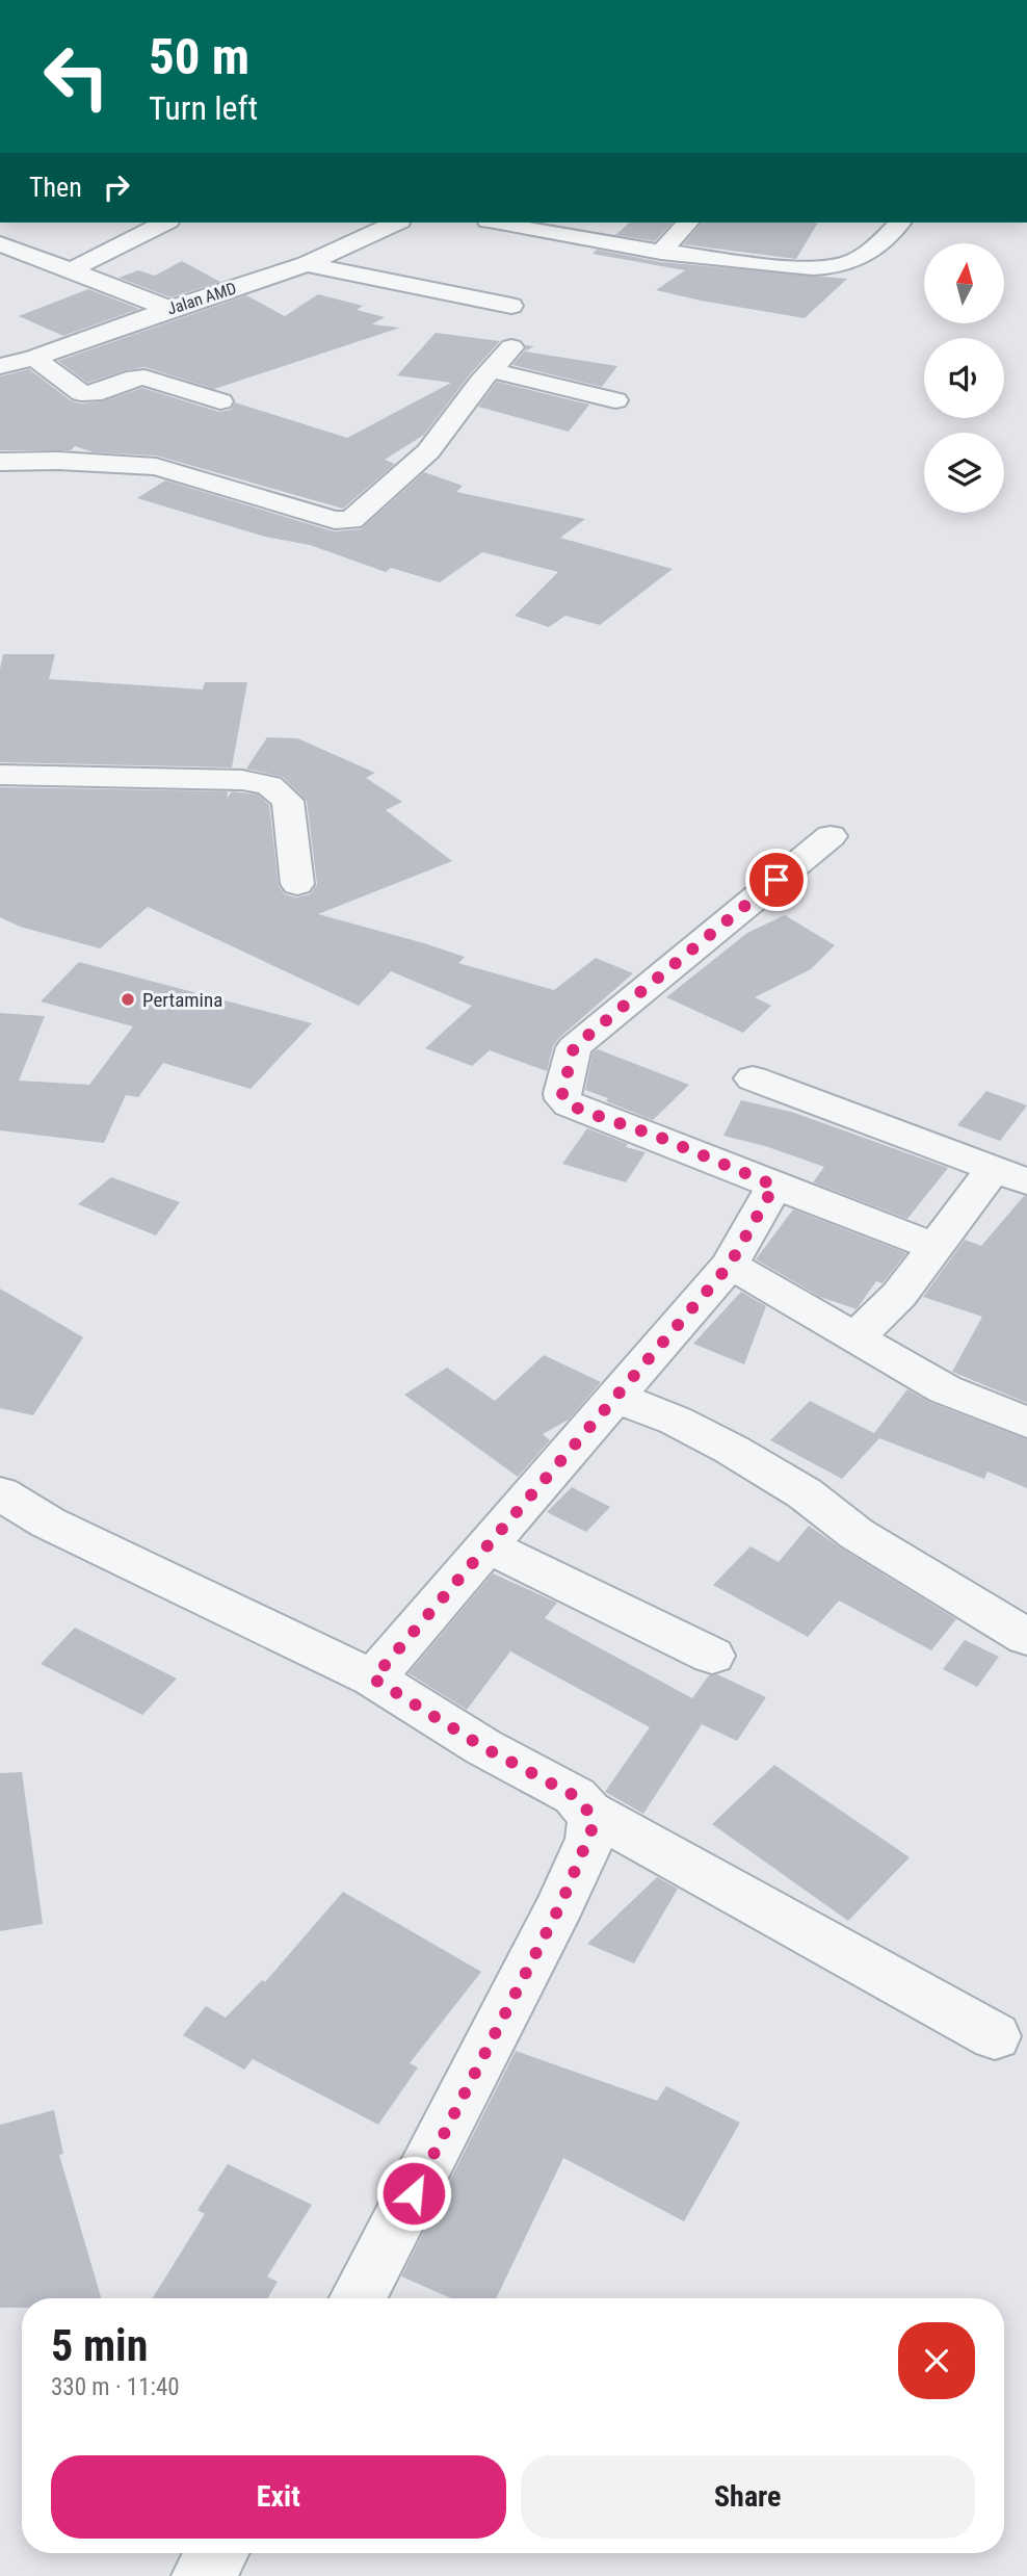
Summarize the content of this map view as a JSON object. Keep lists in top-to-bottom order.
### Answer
{
  "streets": {
    "street": ["Jalan AMD"]
  },
  "places": ["Pertamina"],
  "north": "top",
  "page": {
    "turn": ["50 m", "Turn left"],
    "then": "Then",
    "heading": ["5 min", "330 m · 11:40"],
    "buttons": ["Exit", "Share"]
  }
}
